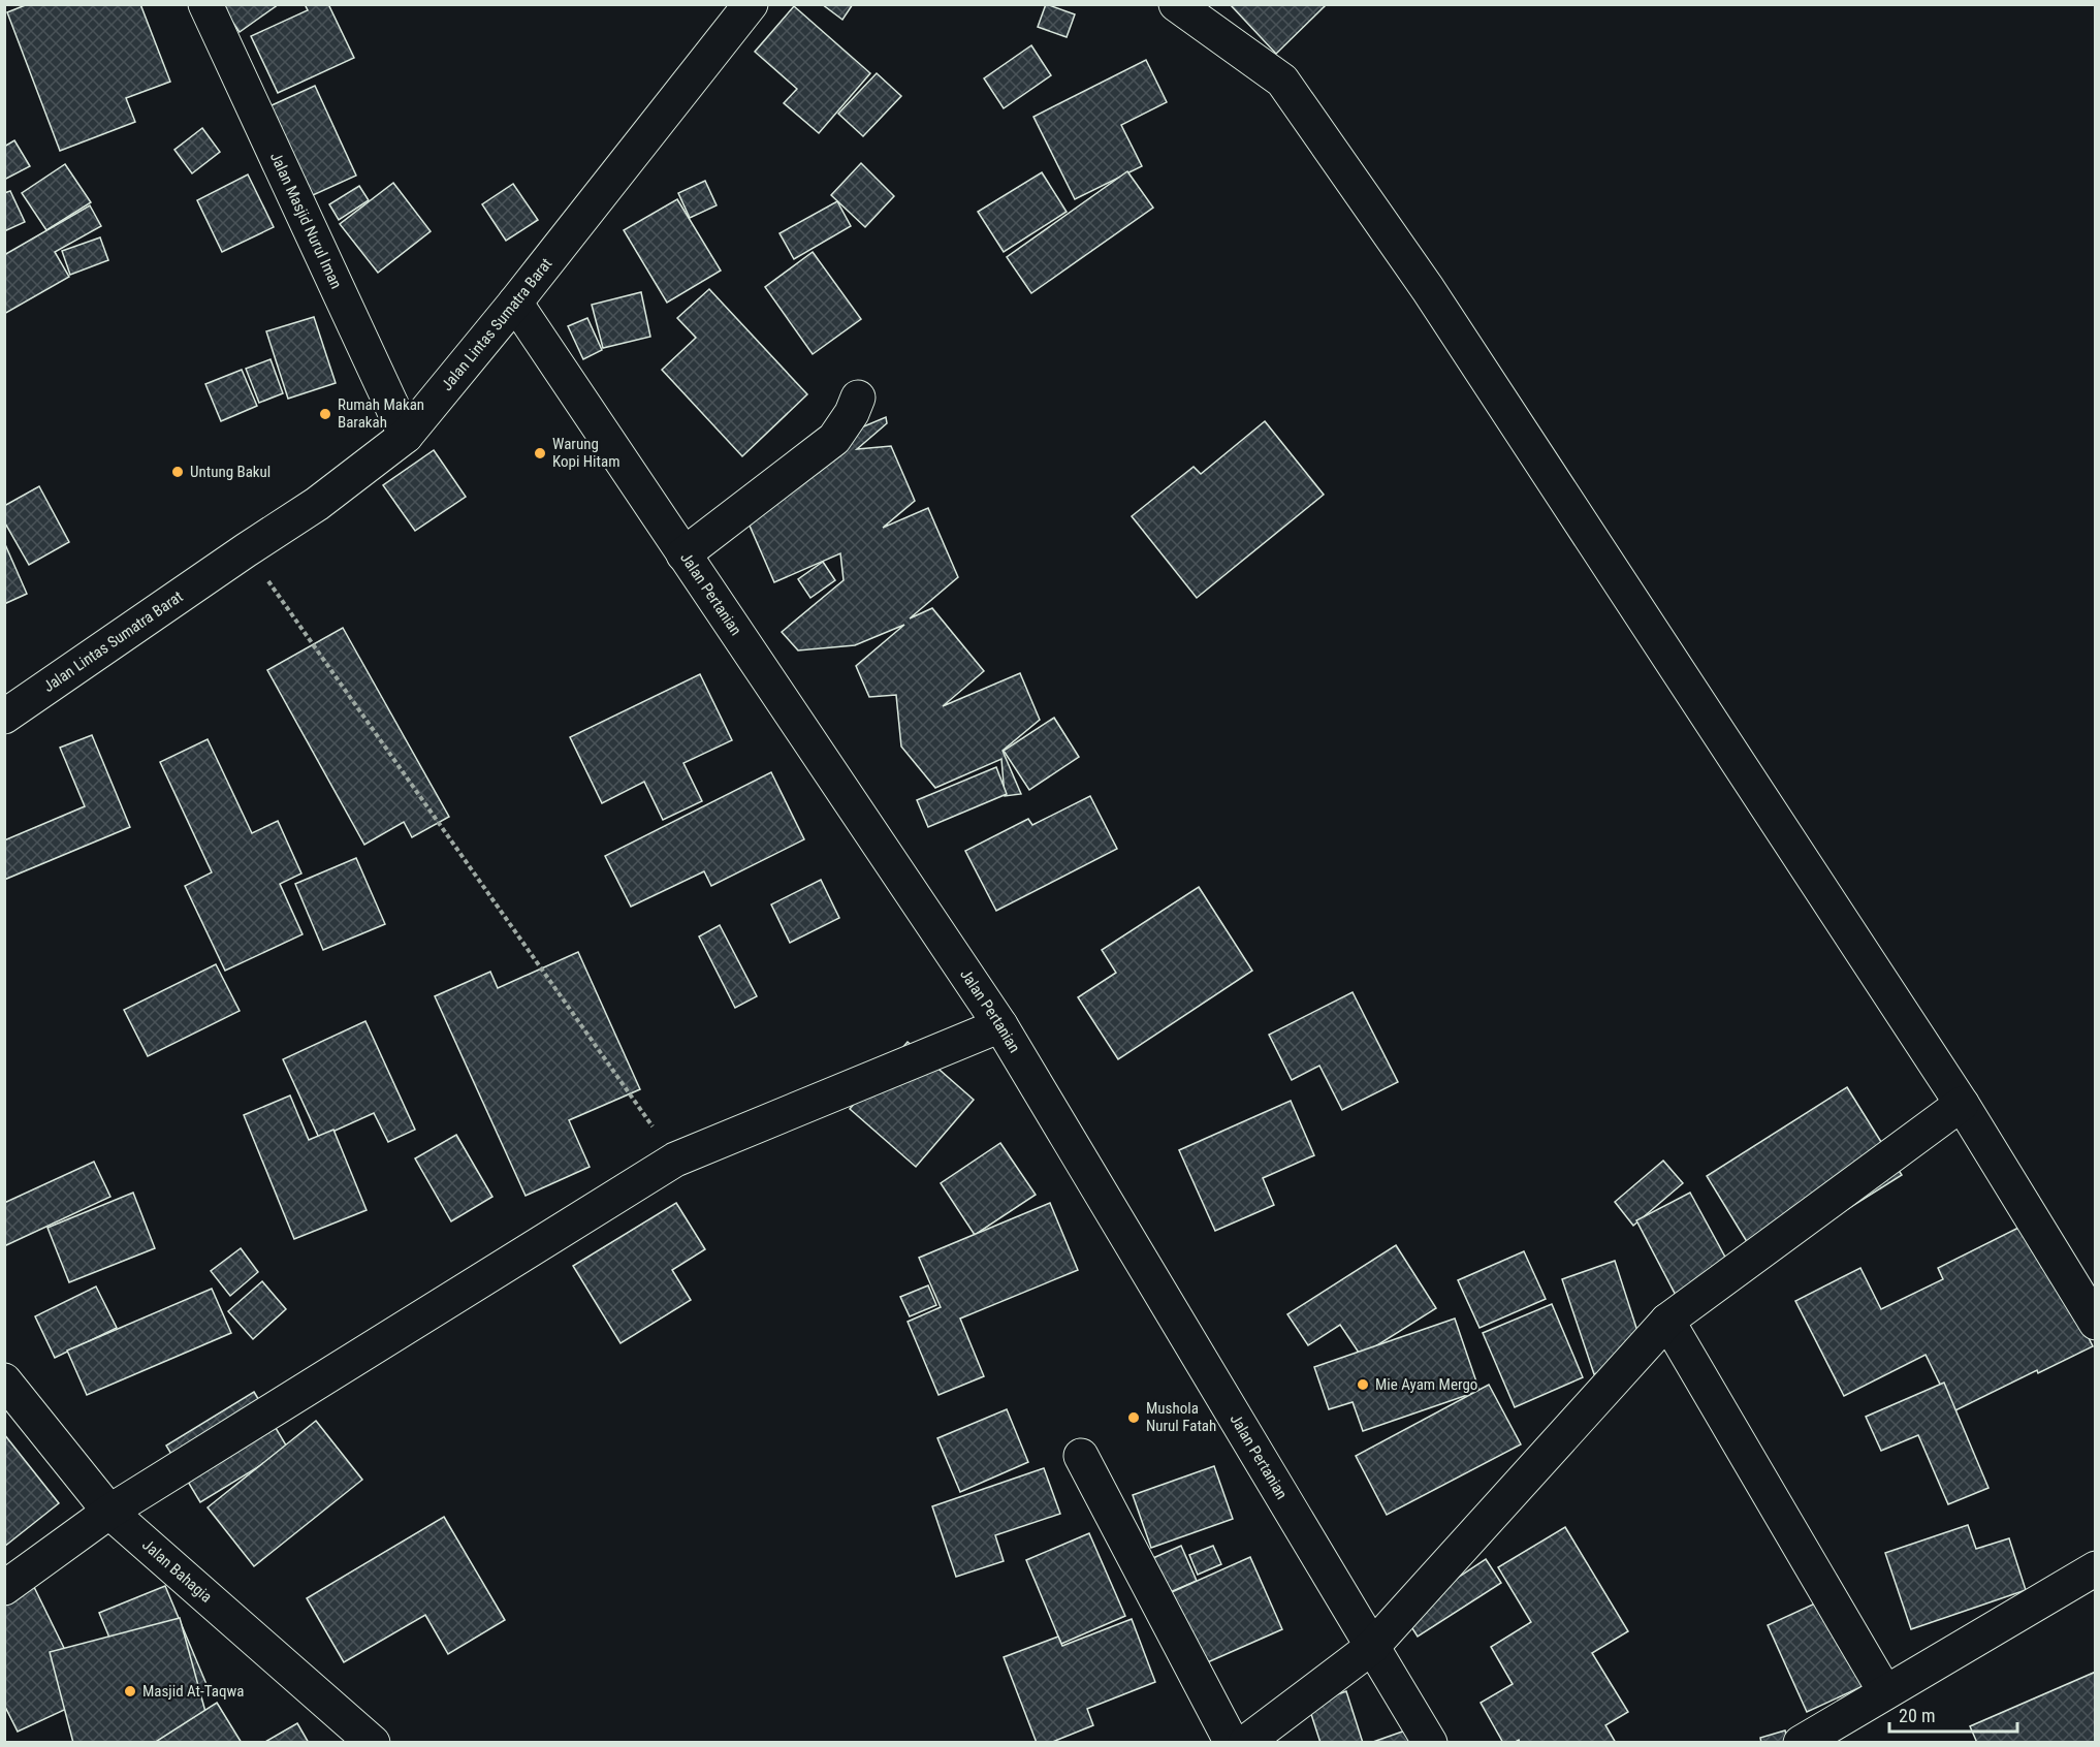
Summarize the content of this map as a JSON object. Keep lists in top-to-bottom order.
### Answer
{
  "streets": {
    "main road": [
      "Jalan Masjid Nurul Iman",
      "Jalan Lintas Sumatra Barat",
      "Jalan Pertanian",
      "Jalan Bahagia"
    ]
  },
  "crossings": [
    ["Jalan Masjid Nurul Iman", "Jalan Lintas Sumatra Barat"],
    ["Jalan Lintas Sumatra Barat", "Jalan Pertanian"]
  ],
  "places": [
    "Rumah Makan Barakah",
    "Warung Kopi Hitam",
    "Untung Bakul",
    "Mie Ayam Mergo",
    "Mushola Nurul Fatah",
    "Masjid At-Taqwa"
  ],
  "scale_bar": "20 m"
}
